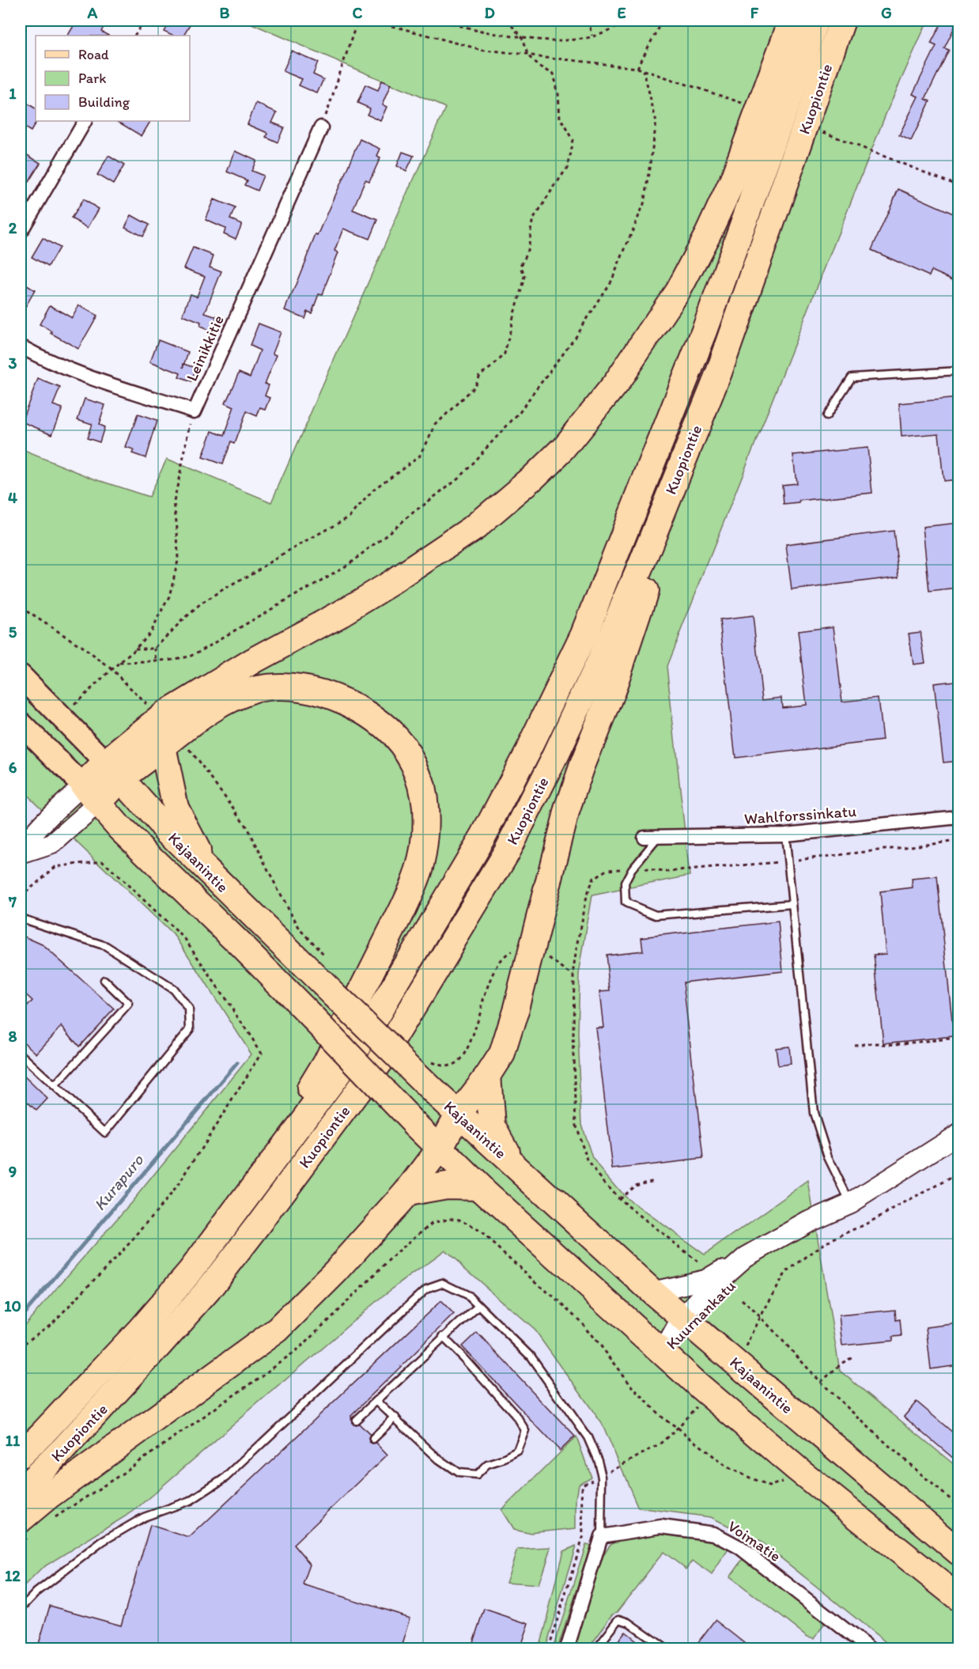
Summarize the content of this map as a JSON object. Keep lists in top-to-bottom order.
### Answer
{
  "streets": {
    "highway": ["Kuopiontie", "Kajaanintie"],
    "street": [
      "Leinikkitie",
      "Wahlforssinkatu",
      "Kuurnankatu",
      "Voimatie"
    ]
  },
  "crossings": [
    ["Kajaanintie", "Kuurnankatu"]
  ],
  "water": ["Kurapuro"],
  "legend": ["Road", "Park", "Building"],
  "grid": {
    "columns": [
      "A",
      "B",
      "C",
      "D",
      "E",
      "F",
      "G"
    ],
    "rows": [
      "1",
      "2",
      "3",
      "4",
      "5",
      "6",
      "7",
      "8",
      "9",
      "10",
      "11",
      "12"
    ]
  }
}
